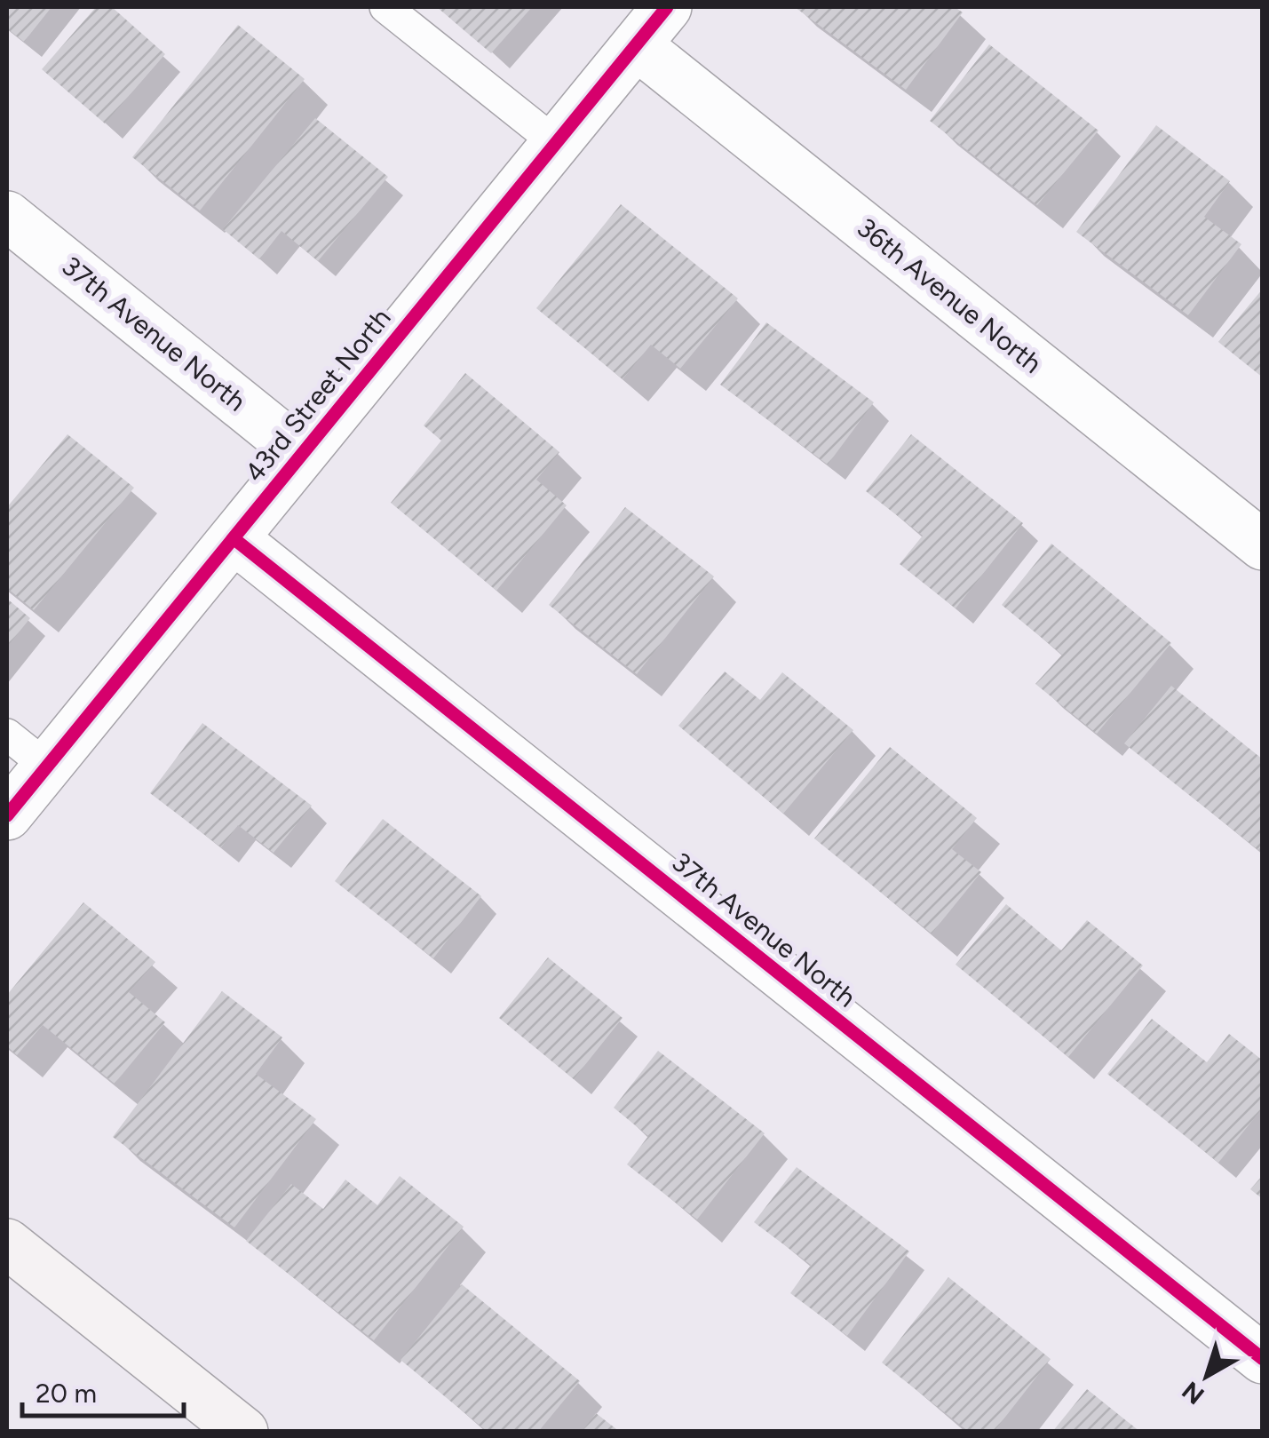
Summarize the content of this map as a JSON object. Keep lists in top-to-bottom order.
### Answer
{
  "streets": {
    "street": ["36th Avenue North", "37th Avenue North", "43rd Street North"]
  },
  "crossings": [
    ["36th Avenue North", "43rd Street North"],
    ["37th Avenue North", "43rd Street North"]
  ],
  "scale_bar": "20 m",
  "north": "bottom left"
}
